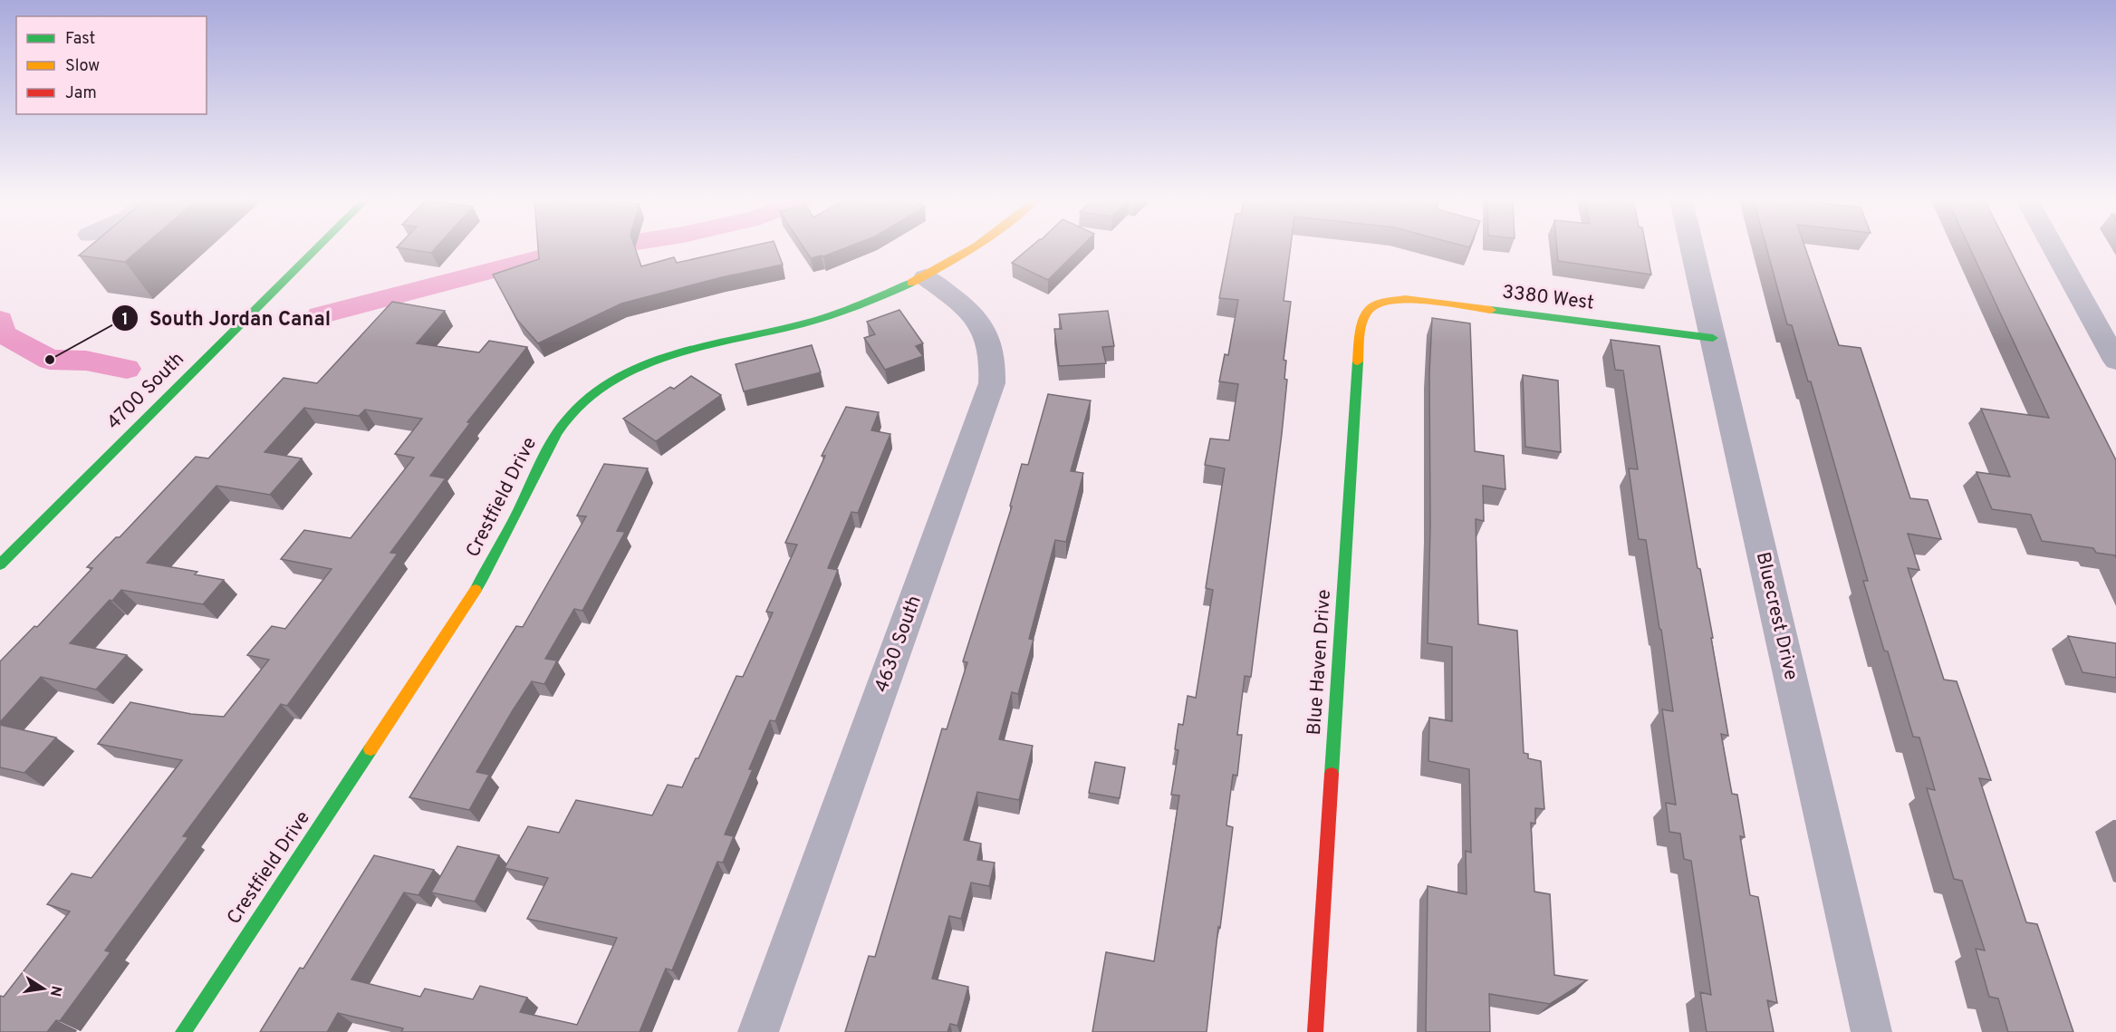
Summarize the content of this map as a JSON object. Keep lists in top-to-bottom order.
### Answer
{
  "streets": {
    "street": [
      "3380 West",
      "4700 South",
      "Crestfield Drive",
      "Bluecrest Drive",
      "4630 South",
      "Blue Haven Drive"
    ]
  },
  "crossings": [
    ["3380 West", "Bluecrest Drive"],
    ["3380 West", "Blue Haven Drive"],
    ["Crestfield Drive", "4630 South"]
  ],
  "places": ["South Jordan Canal"],
  "legend": ["Fast", "Slow", "Jam"],
  "north": "right"
}
